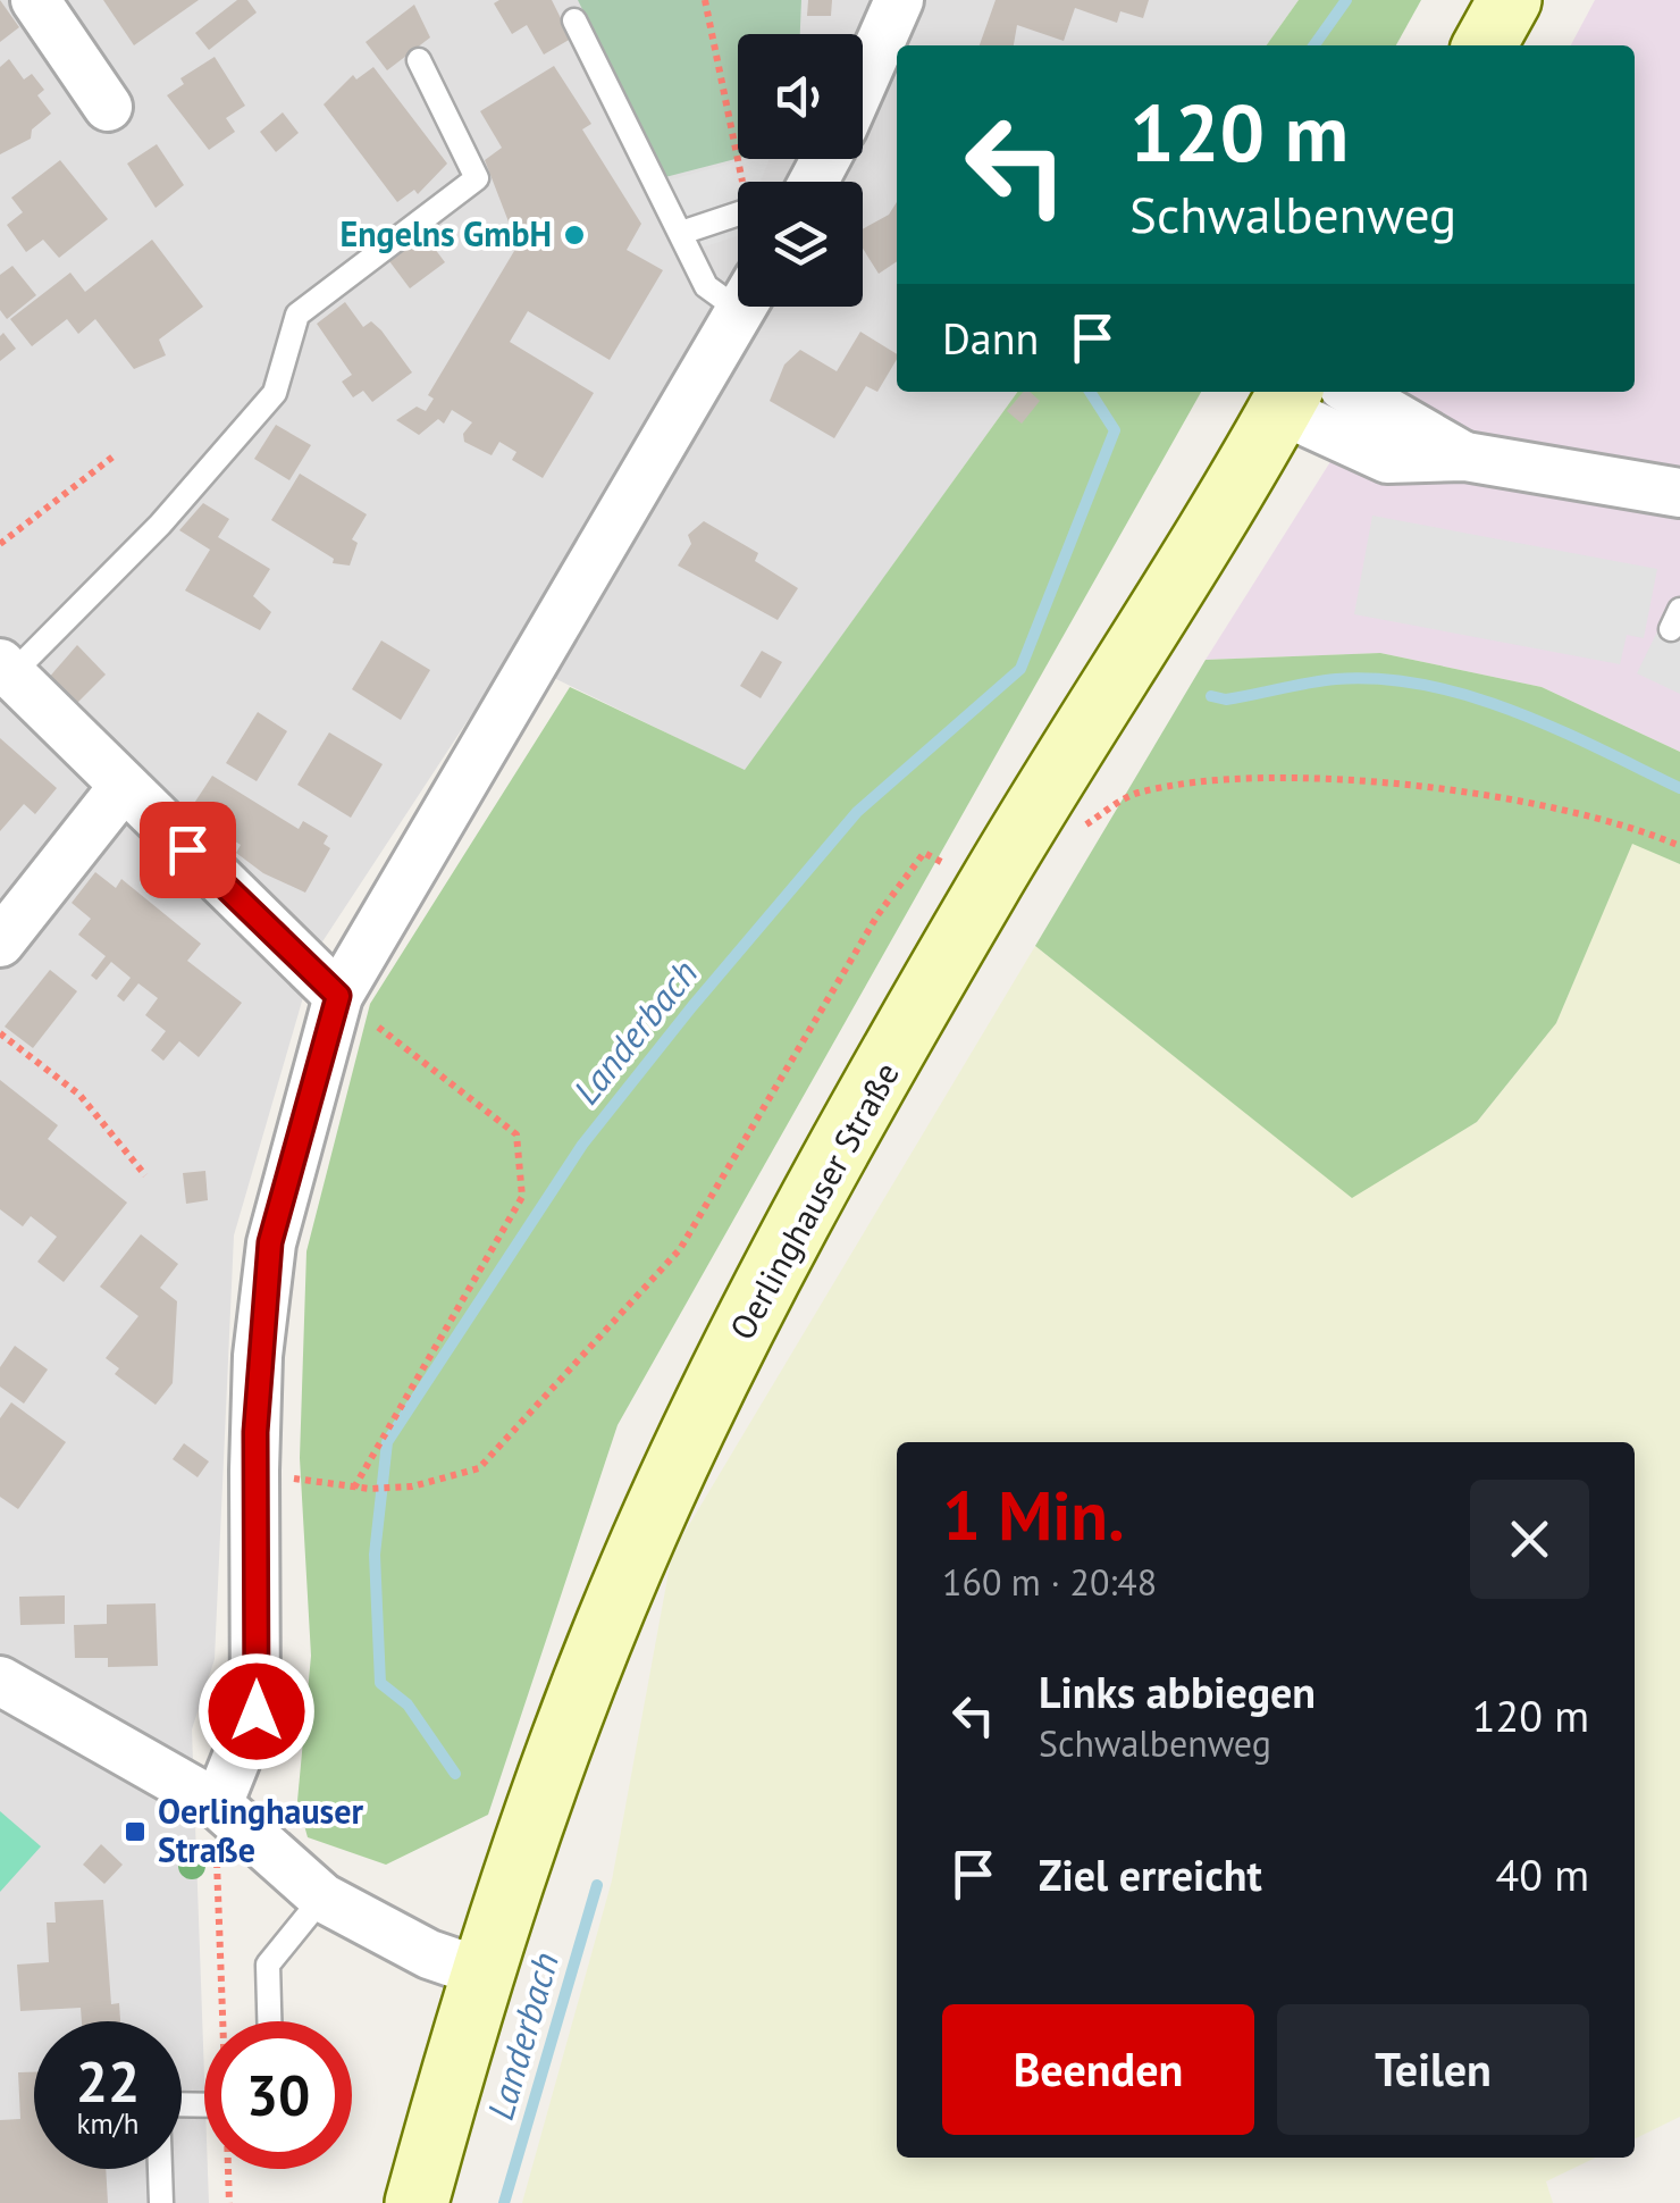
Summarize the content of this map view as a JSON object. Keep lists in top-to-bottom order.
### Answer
{
  "streets": {
    "main road": ["Oerlinghauser Straße"]
  },
  "water": ["Landerbach"],
  "places": {
    "other": ["Engelns GmbH"],
    "transit": ["Oerlinghauser Straße"]
  },
  "page": {
    "turn": ["120 m", "Schwalbenweg"],
    "then": "Dann",
    "heading": ["1 Min.", "160 m · 20:48"],
    "list": [
      {
        "name": "Links abbiegen",
        "note": "Schwalbenweg",
        "value": "120 m"
      },
      {
        "name": "Ziel erreicht",
        "value": "40 m"
      }
    ],
    "buttons": ["Beenden", "Teilen"],
    "speed": "22 km/h",
    "limit": "30"
  }
}
